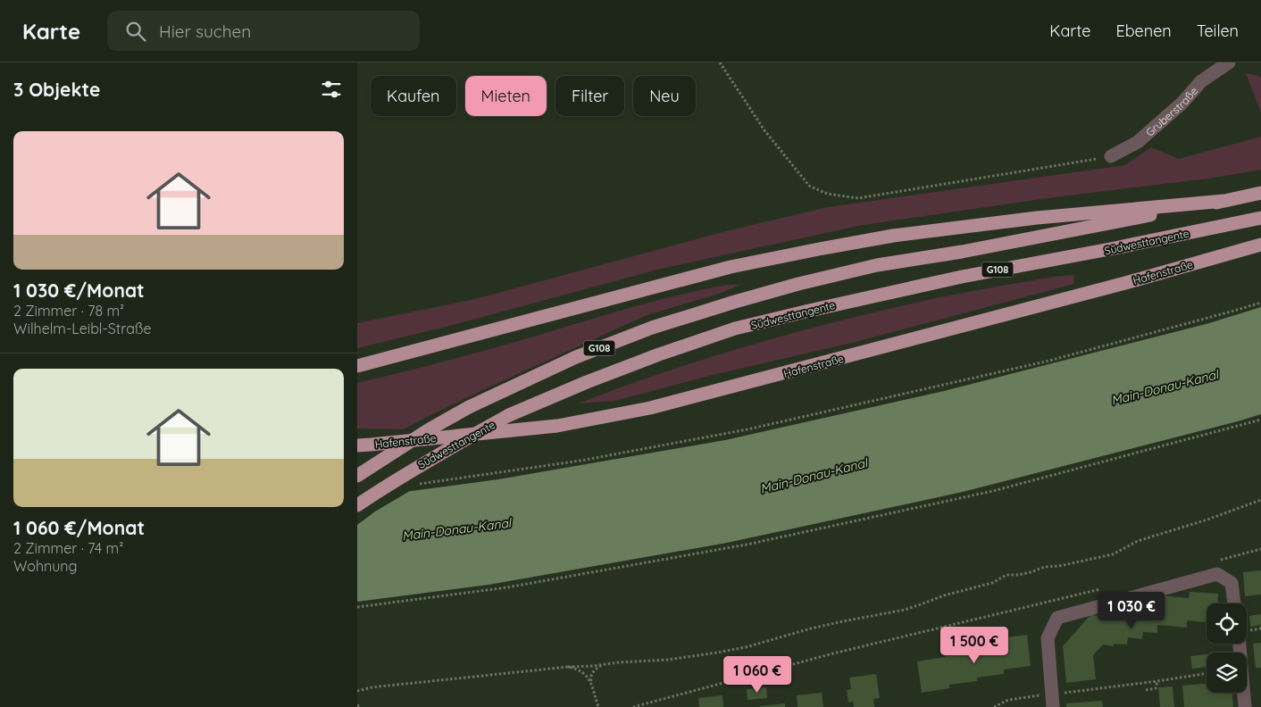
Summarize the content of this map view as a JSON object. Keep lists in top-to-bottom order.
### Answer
{
  "streets": {
    "highway": ["Südwesttangente", "G108", "Hafenstraße"],
    "street": ["Gruberstraße"]
  },
  "water": ["Main-Donau-Kanal"],
  "page": {
    "header": "Karte",
    "search": "Hier suchen",
    "nav": ["Karte", "Ebenen", "Teilen"],
    "heading": "3 Objekte",
    "chip": [
      "Kaufen",
      "Mieten",
      "Filter",
      "Neu"
    ],
    "list": [
      {
        "name": "1 030 €/Monat",
        "note": "2 Zimmer · 78 m² · Wilhelm-Leibl-Straße"
      },
      {
        "name": "1 060 €/Monat",
        "note": "2 Zimmer · 74 m² · Wohnung"
      }
    ],
    "price": ["1 030 €", "1 500 €", "1 060 €"]
  }
}
